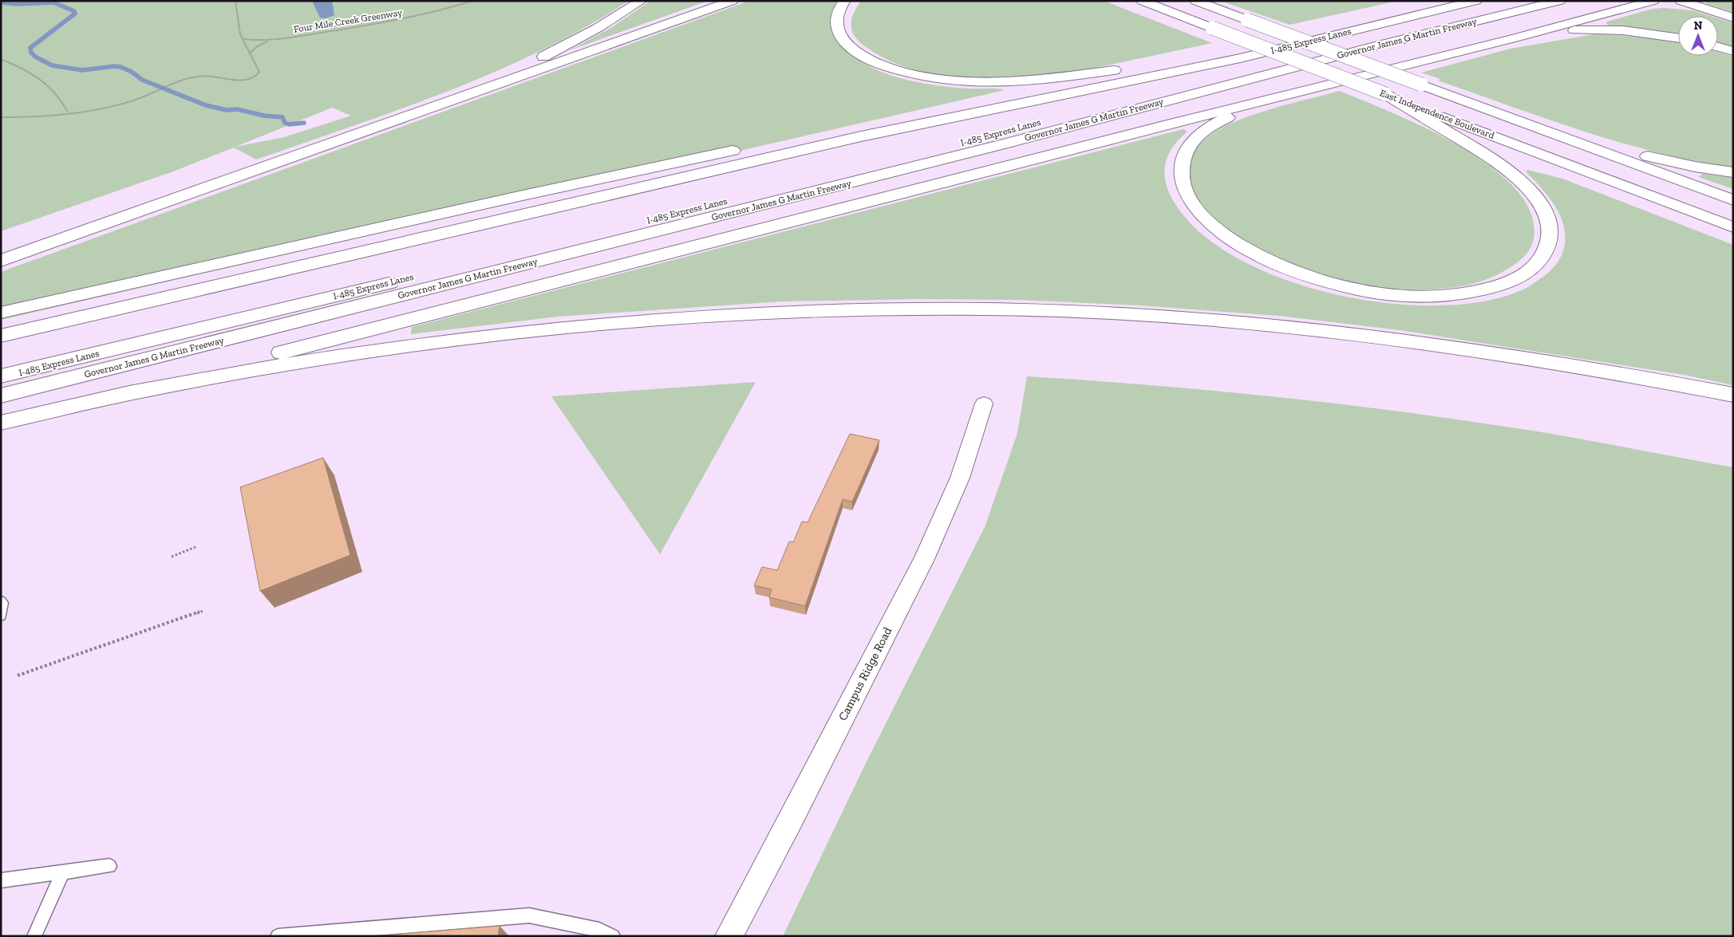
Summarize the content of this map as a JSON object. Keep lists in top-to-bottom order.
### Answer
{
  "streets": {
    "highway": ["Governor James G Martin Freeway", "I-485 Express Lanes", "East Independence Boulevard"],
    "street": ["Campus Ridge Road"],
    "path": ["Four Mile Creek Greenway"]
  },
  "north": "top"
}
